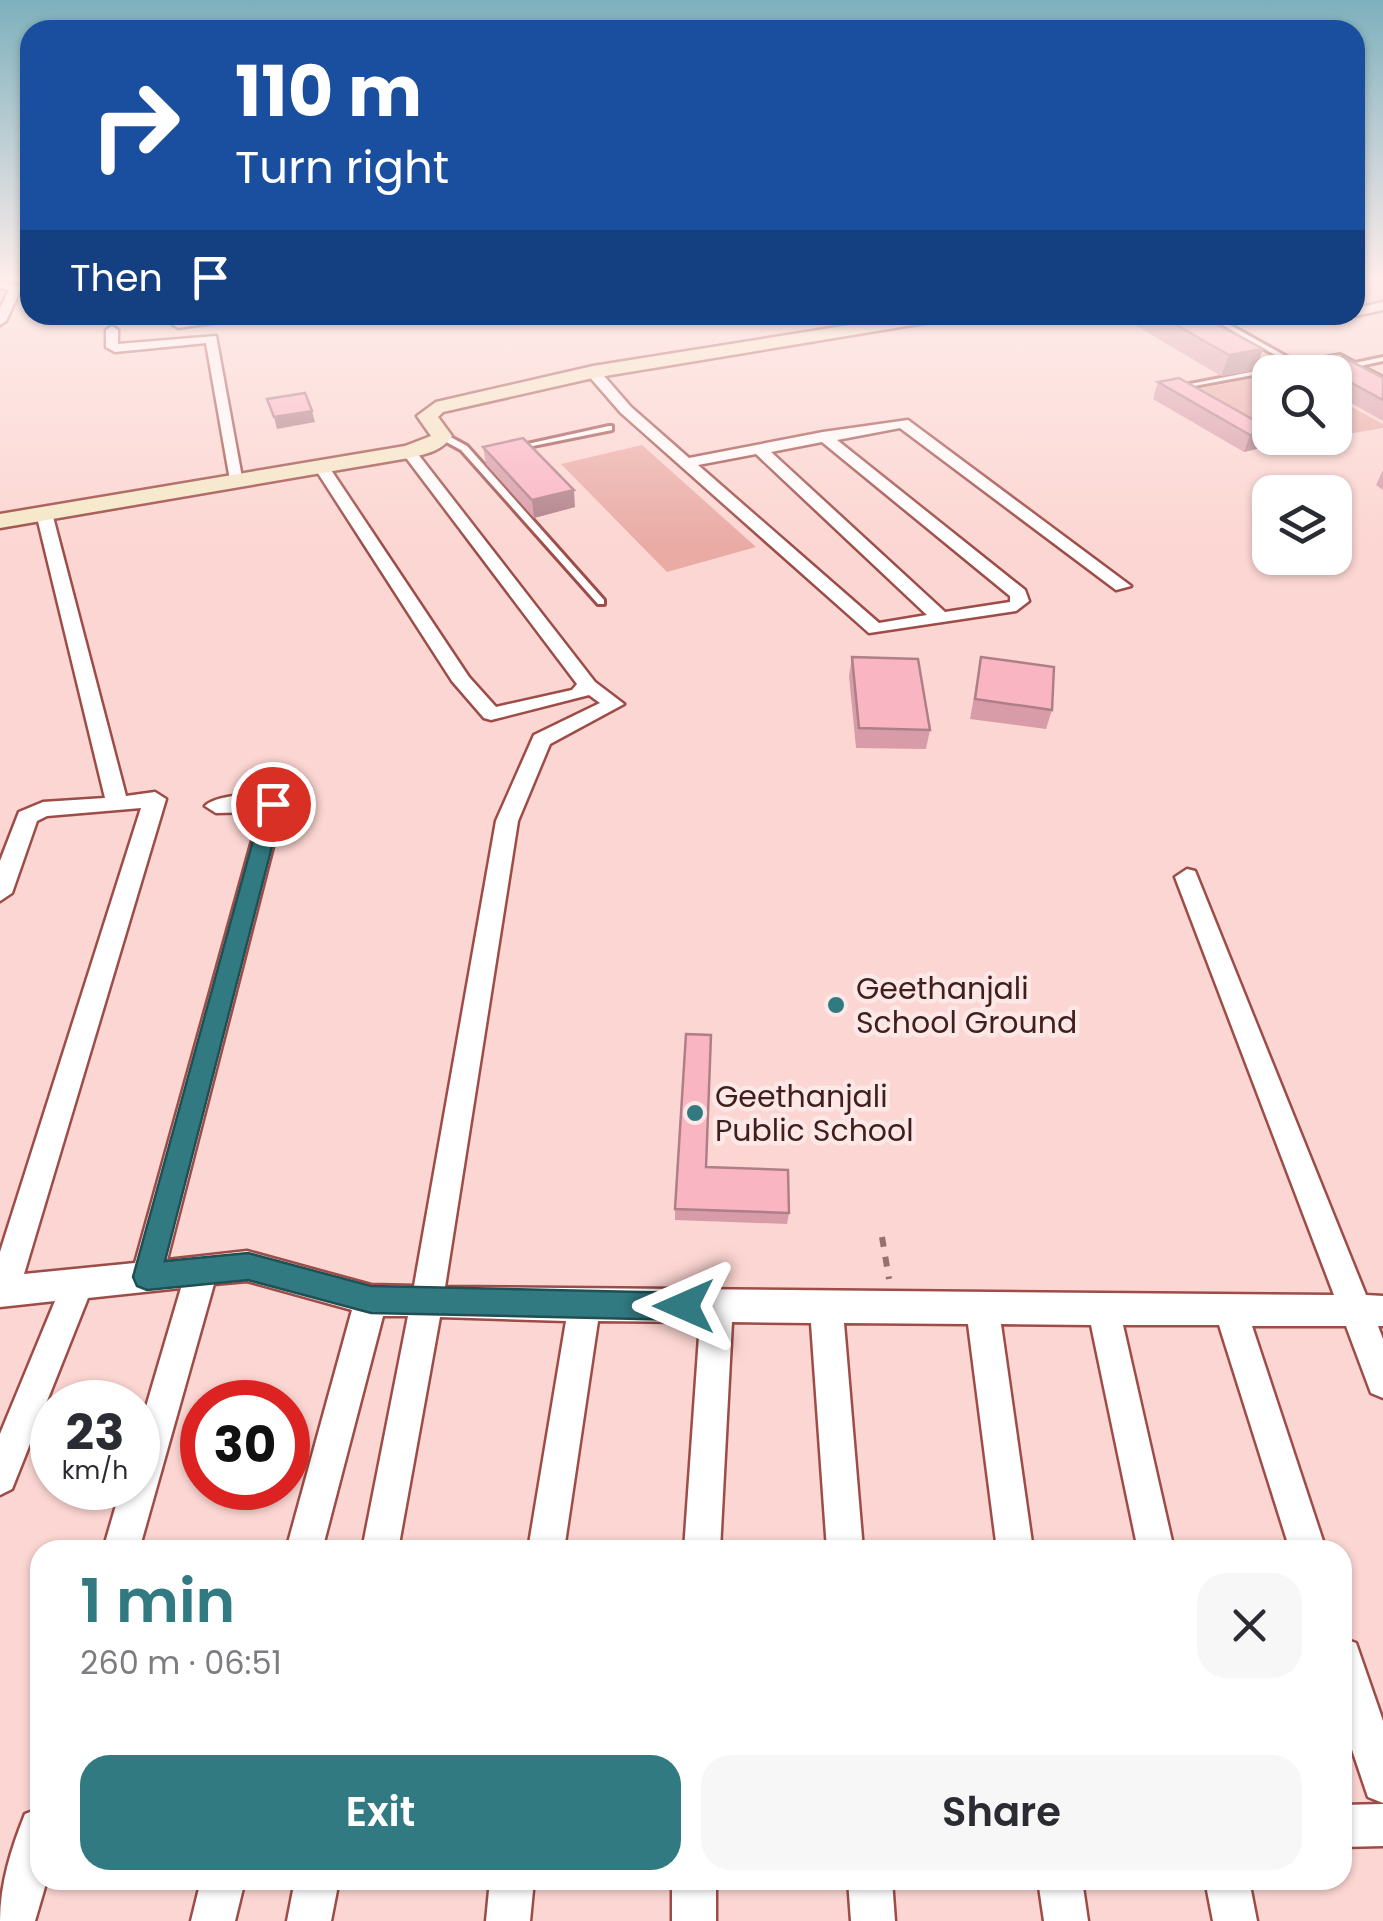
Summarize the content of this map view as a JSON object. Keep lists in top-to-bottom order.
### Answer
{
  "places": ["Geethanjali School Ground", "Geethanjali Public School"],
  "page": {
    "turn": ["110 m", "Turn right"],
    "then": "Then",
    "speed": "23 km/h",
    "limit": "30",
    "heading": ["1 min", "260 m · 06:51"],
    "buttons": ["Exit", "Share"]
  }
}
